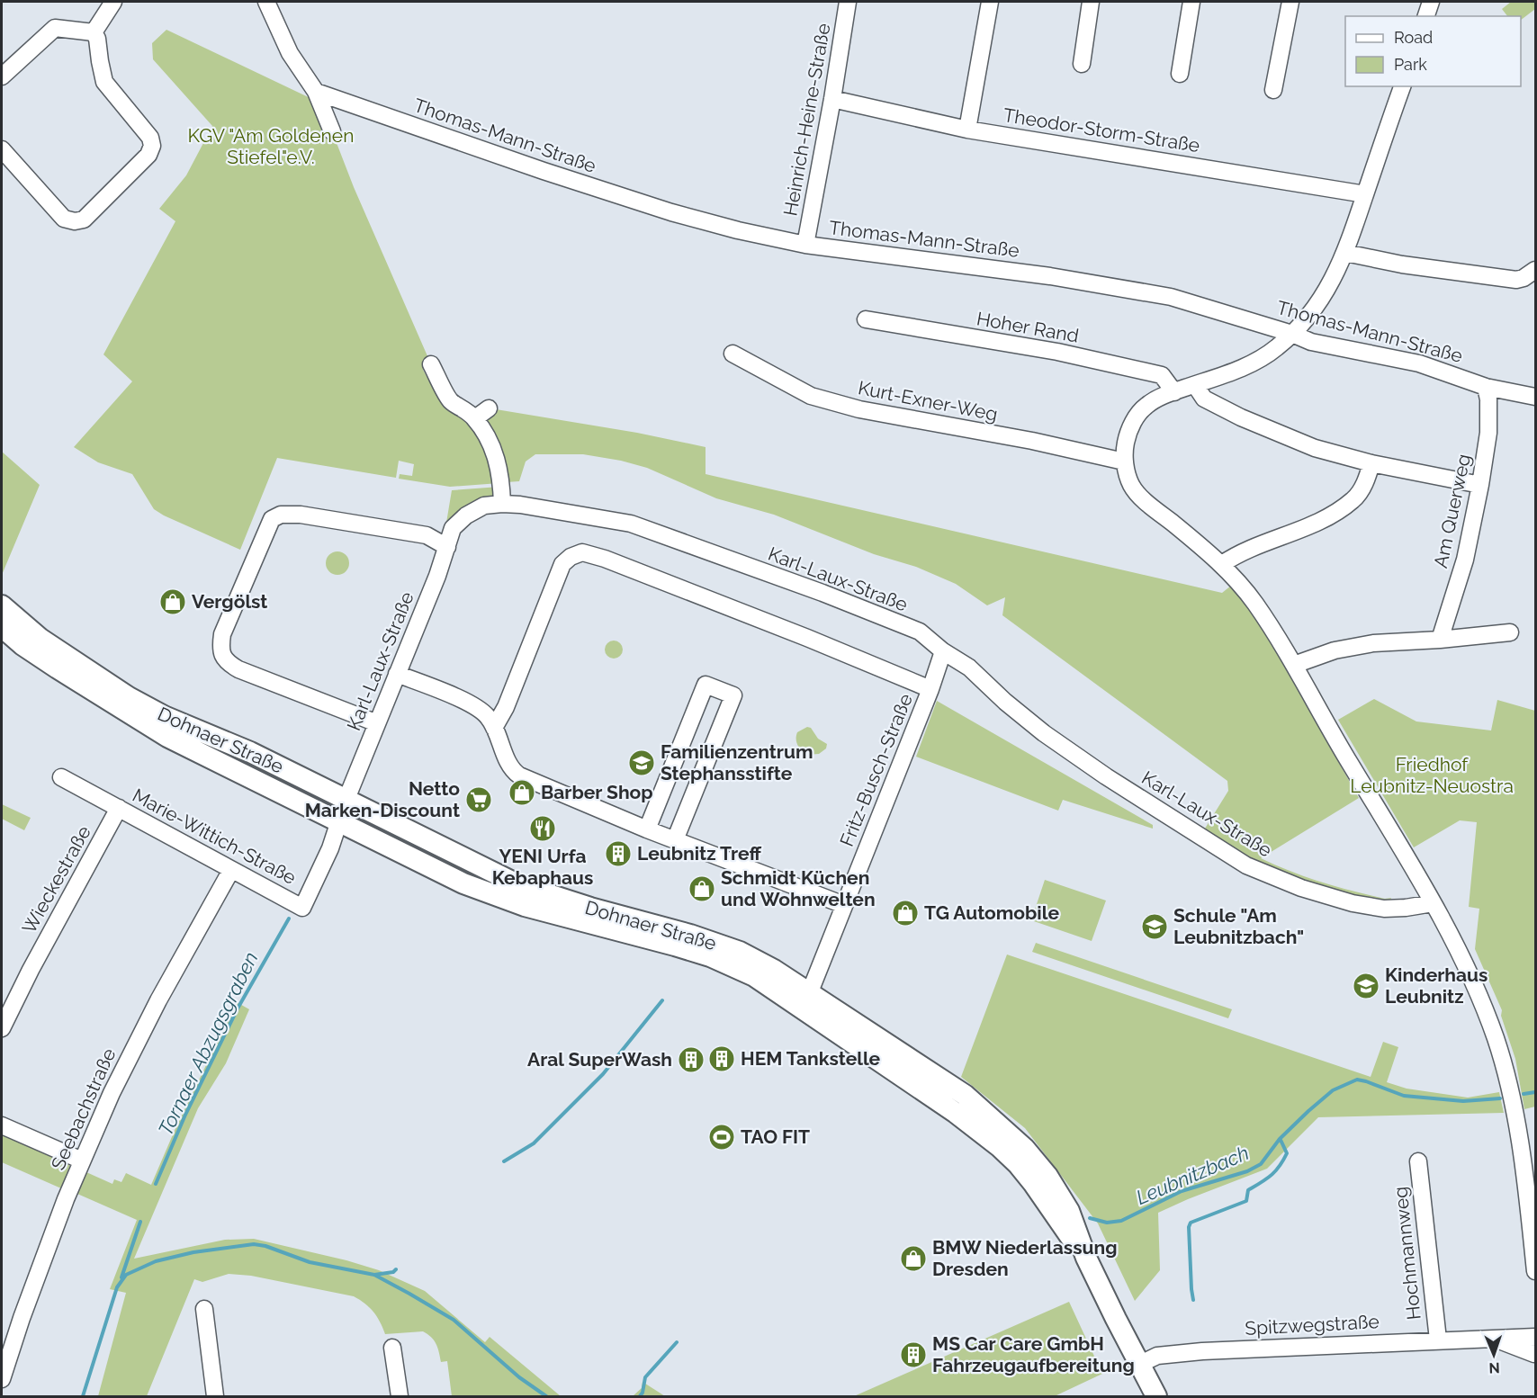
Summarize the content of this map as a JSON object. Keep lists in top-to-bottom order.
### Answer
{
  "streets": {
    "main road": ["Dohnaer Straße"],
    "street": [
      "Heinrich-Heine-Straße",
      "Theodor-Storm-Straße",
      "Thomas-Mann-Straße",
      "Hoher Rand",
      "Kurt-Exner-Weg",
      "Am Querweg",
      "Karl-Laux-Straße",
      "Fritz-Busch-Straße",
      "Marie-Wittich-Straße",
      "Wieckestraße",
      "Seebachstraße",
      "Hochmannweg",
      "Spitzwegstraße"
    ]
  },
  "crossings": [
    ["Heinrich-Heine-Straße", "Theodor-Storm-Straße"],
    ["Heinrich-Heine-Straße", "Thomas-Mann-Straße"],
    ["Thomas-Mann-Straße", "Am Querweg"],
    ["Karl-Laux-Straße", "Dohnaer Straße"],
    ["Karl-Laux-Straße", "Fritz-Busch-Straße"],
    ["Karl-Laux-Straße", "Marie-Wittich-Straße"],
    ["Dohnaer Straße", "Fritz-Busch-Straße"],
    ["Dohnaer Straße", "Marie-Wittich-Straße"],
    ["Dohnaer Straße", "Spitzwegstraße"],
    ["Marie-Wittich-Straße", "Wieckestraße"],
    ["Marie-Wittich-Straße", "Seebachstraße"],
    ["Hochmannweg", "Spitzwegstraße"]
  ],
  "water": ["Tornaer Abzugsgraben", "Leubnitzbach"],
  "parks": ["KGV \"Am Goldenen Stiefel\"e.V.", "Friedhof Leubnitz-Neuostra"],
  "places": {
    "shop": [
      "Vergölst",
      "Barber Shop",
      "Schmidt Küchen und Wohnwelten",
      "TG Automobile",
      "BMW Niederlassung Dresden"
    ],
    "school or university": ["Familienzentrum Stephansstifte", "Schule \"Am Leubnitzbach\"", "Kinderhaus Leubnitz"],
    "supermarket": ["Netto Marken-Discount"],
    "restaurant": ["YENI Urfa Kebaphaus"],
    "building": [
      "Leubnitz Treff",
      "HEM Tankstelle",
      "Aral SuperWash",
      "MS Car Care GmbH Fahrzeugaufbereitung"
    ],
    "sports": ["TAO FIT"]
  },
  "legend": ["Road", "Park"],
  "north": "bottom"
}
